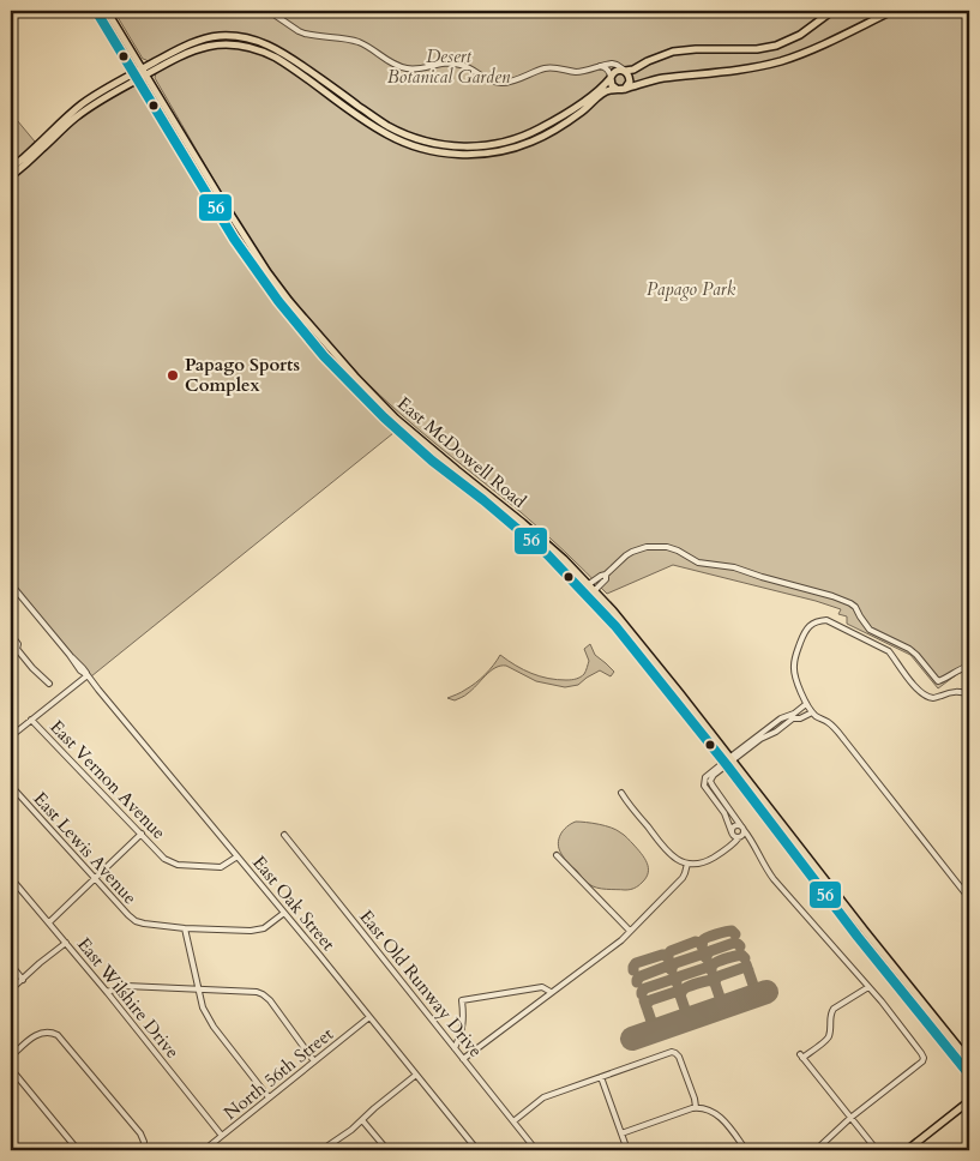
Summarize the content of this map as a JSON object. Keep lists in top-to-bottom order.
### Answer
{
  "streets": {
    "main road": ["East McDowell Road"],
    "street": [
      "East Vernon Avenue",
      "East Lewis Avenue",
      "East Oak Street",
      "East Old Runway Drive",
      "East Wilshire Drive",
      "North 56th Street"
    ]
  },
  "crossings": [
    ["East Vernon Avenue", "East Oak Street"],
    ["East Oak Street", "North 56th Street"],
    ["East Wilshire Drive", "North 56th Street"]
  ],
  "parks": ["Desert Botanical Garden", "Papago Park"],
  "places": ["Papago Sports Complex"],
  "lines": ["transit line 56"]
}
